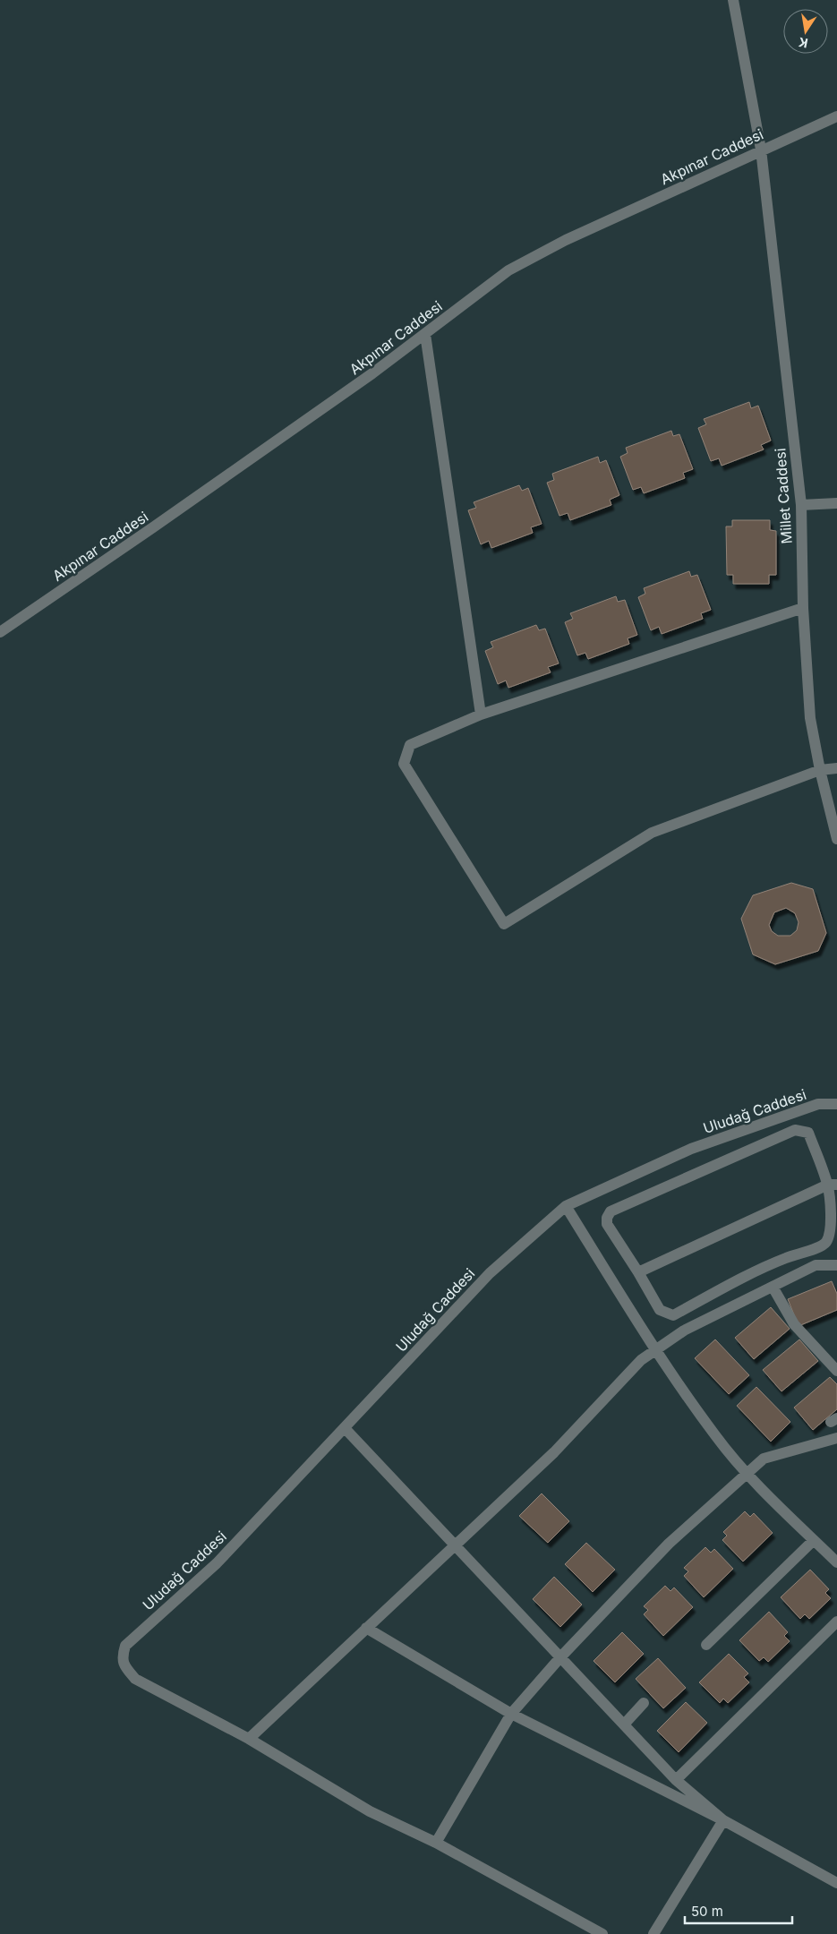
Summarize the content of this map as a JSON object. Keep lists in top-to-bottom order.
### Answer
{
  "streets": {
    "street": ["Akpınar Caddesi", "Millet Caddesi", "Uludağ Caddesi"]
  },
  "crossings": [
    ["Akpınar Caddesi", "Millet Caddesi"]
  ],
  "scale_bar": "50 m",
  "north": "bottom"
}
